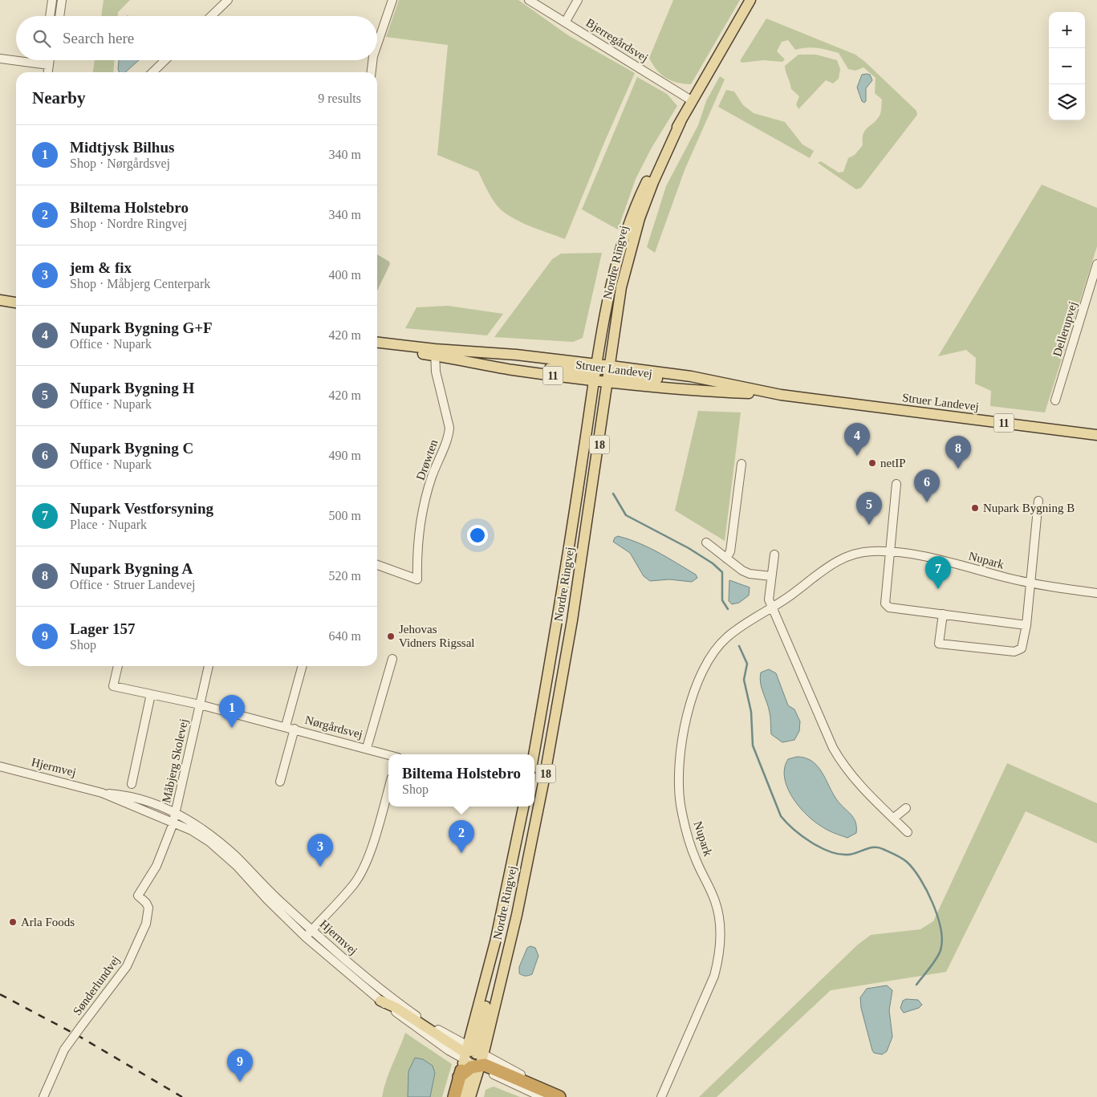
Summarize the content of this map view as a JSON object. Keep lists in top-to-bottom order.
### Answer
{
  "streets": {
    "highway": ["18"],
    "main road": ["Nordre Ringvej", "Struer Landevej", "11"],
    "street": [
      "Bjerregårdsvej",
      "Dellerupvej",
      "Drøwten",
      "Nupark",
      "Nørgårdsvej",
      "Måbjerg Skolevej",
      "Hjermvej",
      "Sønderlundvej"
    ]
  },
  "crossings": [
    ["Bjerregårdsvej", "Nordre Ringvej"],
    ["Nordre Ringvej", "Struer Landevej"],
    ["Nordre Ringvej", "18"],
    ["Nordre Ringvej", "Hjermvej"],
    ["Struer Landevej", "Drøwten"],
    ["18", "Hjermvej"],
    ["Nørgårdsvej", "Måbjerg Skolevej"],
    ["Måbjerg Skolevej", "Hjermvej"],
    ["Måbjerg Skolevej", "Sønderlundvej"],
    ["Hjermvej", "Sønderlundvej"]
  ],
  "places": [
    "netIP",
    "Nupark Bygning B",
    "Jehovas Vidners Rigssal",
    "Arla Foods"
  ],
  "page": {
    "map_buttons": ["+", "−"],
    "search": "Search here",
    "heading": ["Nearby", "9 results"],
    "list": [
      {
        "mark": "1",
        "name": "Midtjysk Bilhus",
        "note": "Shop · Nørgårdsvej",
        "value": "340 m"
      },
      {
        "mark": "2",
        "name": "Biltema Holstebro",
        "note": "Shop · Nordre Ringvej",
        "value": "340 m"
      },
      {
        "mark": "3",
        "name": "jem & fix",
        "note": "Shop · Måbjerg Centerpark",
        "value": "400 m"
      },
      {
        "mark": "4",
        "name": "Nupark Bygning G+F",
        "note": "Office · Nupark",
        "value": "420 m"
      },
      {
        "mark": "5",
        "name": "Nupark Bygning H",
        "note": "Office · Nupark",
        "value": "420 m"
      },
      {
        "mark": "6",
        "name": "Nupark Bygning C",
        "note": "Office · Nupark",
        "value": "490 m"
      },
      {
        "mark": "7",
        "name": "Nupark Vestforsyning",
        "note": "Place · Nupark",
        "value": "500 m"
      },
      {
        "mark": "8",
        "name": "Nupark Bygning A",
        "note": "Office · Struer Landevej",
        "value": "520 m"
      },
      {
        "mark": "9",
        "name": "Lager 157",
        "note": "Shop",
        "value": "640 m"
      }
    ],
    "pins": [
      "4",
      "8",
      "6",
      "5",
      "7",
      "1",
      "2",
      "3",
      "9"
    ],
    "popup": ["Biltema Holstebro", "Shop"]
  }
}
